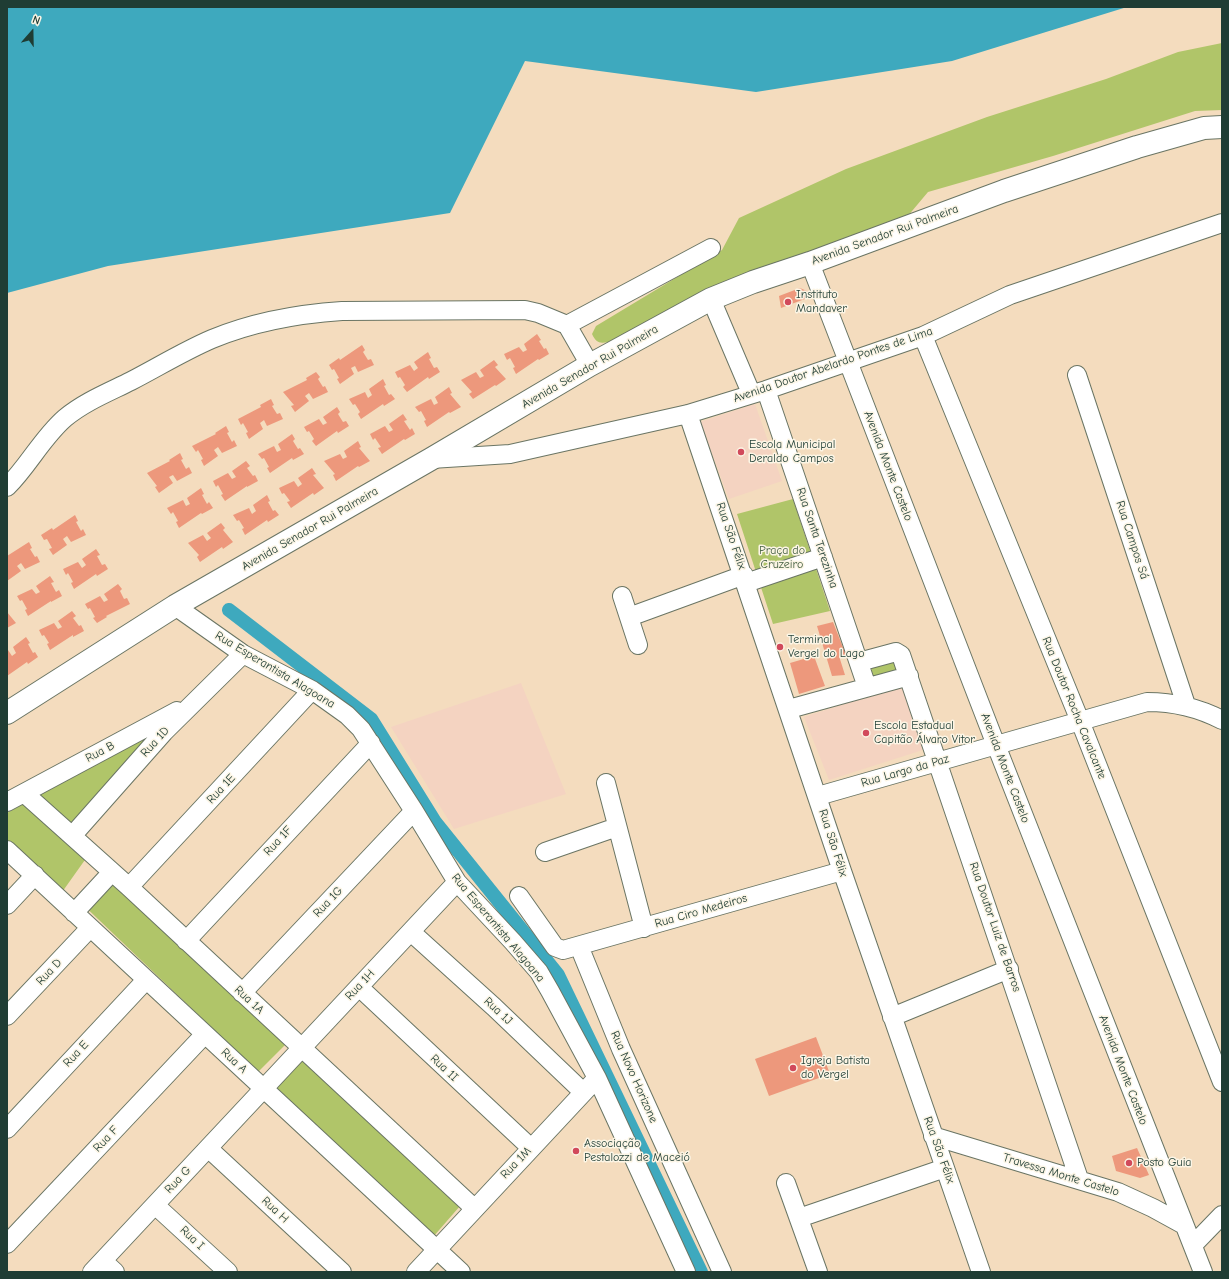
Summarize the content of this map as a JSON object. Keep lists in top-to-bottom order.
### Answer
{
  "streets": {
    "main road": ["Avenida Senador Rui Palmeira"],
    "street": [
      "Avenida Doutor Abelardo Pontes de Lima",
      "Avenida Monte Castelo",
      "Rua São Félix",
      "Rua Santa Terezinha",
      "Rua Campos Sá",
      "Rua Esperantista Alagoana",
      "Rua Doutor Rocha Cavalcante",
      "Rua 1D",
      "Rua B",
      "Rua Largo da Paz",
      "Rua 1E",
      "Rua 1F",
      "Rua 1G",
      "Rua Ciro Medeiros",
      "Rua Doutor Luiz de Barros",
      "Rua D",
      "Rua 1H",
      "Rua 1A",
      "Rua 1J",
      "Rua E",
      "Rua A",
      "Rua 1I",
      "Rua Novo Horizone",
      "Rua F",
      "Rua 1M",
      "Travessa Monte Castelo",
      "Rua G",
      "Rua H",
      "Rua I"
    ]
  },
  "crossings": [
    ["Avenida Senador Rui Palmeira", "Avenida Doutor Abelardo Pontes de Lima"],
    ["Avenida Senador Rui Palmeira", "Avenida Monte Castelo"],
    ["Avenida Senador Rui Palmeira", "Rua Santa Terezinha"],
    ["Avenida Senador Rui Palmeira", "Rua Esperantista Alagoana"],
    ["Avenida Doutor Abelardo Pontes de Lima", "Avenida Monte Castelo"],
    ["Avenida Doutor Abelardo Pontes de Lima", "Rua São Félix"],
    ["Avenida Doutor Abelardo Pontes de Lima", "Rua Santa Terezinha"],
    ["Avenida Doutor Abelardo Pontes de Lima", "Rua Doutor Rocha Cavalcante"],
    ["Avenida Monte Castelo", "Rua Largo da Paz"],
    ["Avenida Monte Castelo", "Travessa Monte Castelo"],
    ["Rua São Félix", "Rua Largo da Paz"],
    ["Rua São Félix", "Rua Ciro Medeiros"],
    ["Rua São Félix", "Travessa Monte Castelo"],
    ["Rua Santa Terezinha", "Rua Doutor Luiz de Barros"],
    ["Rua Campos Sá", "Rua Largo da Paz"],
    ["Rua Esperantista Alagoana", "Rua 1D"],
    ["Rua Esperantista Alagoana", "Rua 1E"],
    ["Rua Esperantista Alagoana", "Rua 1F"],
    ["Rua Esperantista Alagoana", "Rua 1G"],
    ["Rua Esperantista Alagoana", "Rua Ciro Medeiros"],
    ["Rua Esperantista Alagoana", "Rua 1H"],
    ["Rua Esperantista Alagoana", "Rua 1M"],
    ["Rua Doutor Rocha Cavalcante", "Rua Largo da Paz"],
    ["Rua 1D", "Rua B"],
    ["Rua 1D", "Rua 1A"],
    ["Rua B", "Rua 1A"],
    ["Rua Largo da Paz", "Rua Doutor Luiz de Barros"],
    ["Rua 1E", "Rua 1A"],
    ["Rua 1F", "Rua 1A"],
    ["Rua 1G", "Rua 1A"],
    ["Rua Ciro Medeiros", "Rua Novo Horizone"],
    ["Rua Doutor Luiz de Barros", "Travessa Monte Castelo"],
    ["Rua D", "Rua A"],
    ["Rua 1H", "Rua 1A"],
    ["Rua 1H", "Rua 1J"],
    ["Rua 1H", "Rua A"],
    ["Rua 1H", "Rua 1I"],
    ["Rua 1H", "Rua G"],
    ["Rua 1A", "Rua 1M"],
    ["Rua 1J", "Rua 1M"],
    ["Rua E", "Rua A"],
    ["Rua A", "Rua F"],
    ["Rua A", "Rua 1M"],
    ["Rua A", "Rua G"],
    ["Rua 1I", "Rua 1M"],
    ["Rua G", "Rua H"],
    ["Rua G", "Rua I"]
  ],
  "parks": ["Praça do Cruzeiro"],
  "places": [
    "Instituto Mandaver",
    "Escola Municipal Deraldo Campos",
    "Terminal Vergel do Lago",
    "Escola Estadual Capitão Álvaro Vitor",
    "Igreja Batista do Vergel",
    "Associação Pestalozzi de Maceió",
    "Posto Guia"
  ],
  "north": "top"
}
